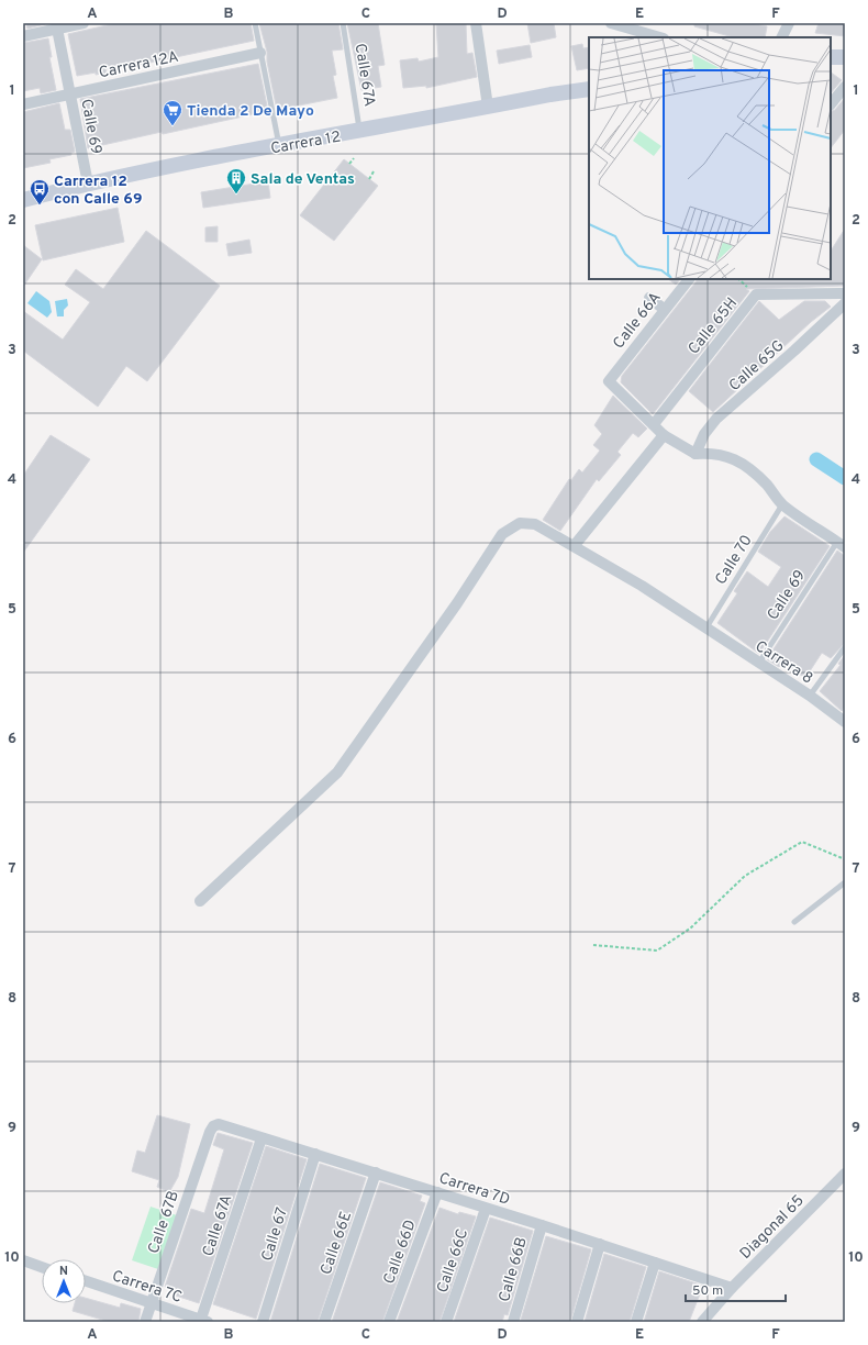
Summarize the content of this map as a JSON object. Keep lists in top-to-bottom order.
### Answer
{
  "streets": {
    "main road": ["Carrera 12"],
    "street": [
      "Carrera 12A",
      "Calle 67A",
      "Calle 69",
      "Calle 66A",
      "Calle 65H",
      "Calle 65G",
      "Carrera 8",
      "Carrera 7D",
      "Calle 67B",
      "Diagonal 65",
      "Calle 67",
      "Calle 66E",
      "Calle 66D",
      "Calle 66C",
      "Calle 66B",
      "Carrera 7C"
    ],
    "lane": ["Calle 70"]
  },
  "crossings": [
    ["Carrera 12A", "Calle 69"],
    ["Calle 67A", "Carrera 12"],
    ["Calle 67A", "Carrera 7D"],
    ["Calle 67A", "Carrera 7C"],
    ["Calle 69", "Carrera 12"],
    ["Calle 69", "Carrera 8"],
    ["Calle 66A", "Calle 65H"],
    ["Calle 70", "Carrera 8"],
    ["Carrera 7D", "Calle 67B"],
    ["Carrera 7D", "Diagonal 65"],
    ["Carrera 7D", "Calle 67"],
    ["Carrera 7D", "Calle 66E"],
    ["Carrera 7D", "Calle 66D"],
    ["Carrera 7D", "Calle 66C"],
    ["Carrera 7D", "Calle 66B"],
    ["Calle 67B", "Carrera 7C"]
  ],
  "places": {
    "supermarket": ["Tienda 2 De Mayo"],
    "building": ["Sala de Ventas"],
    "bus stop": ["Carrera 12 con Calle 69"]
  },
  "scale_bar": "50 m",
  "north": "top",
  "grid": {
    "columns": [
      "A",
      "B",
      "C",
      "D",
      "E",
      "F"
    ],
    "rows": [
      "1",
      "2",
      "3",
      "4",
      "5",
      "6",
      "7",
      "8",
      "9",
      "10"
    ]
  }
}
